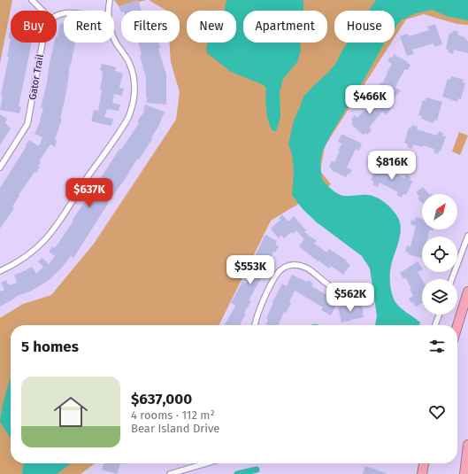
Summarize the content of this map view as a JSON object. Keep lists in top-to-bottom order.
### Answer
{
  "streets": {
    "street": ["Gator Trail"]
  },
  "north": "top right",
  "page": {
    "chip": [
      "Buy",
      "Rent",
      "Filters",
      "New",
      "Apartment",
      "House"
    ],
    "price": [
      "$466K",
      "$816K",
      "$637K",
      "$553K",
      "$562K"
    ],
    "heading": "5 homes",
    "list": [
      {
        "name": "$637,000",
        "note": "4 rooms · 112 m² · Bear Island Drive"
      }
    ]
  }
}
